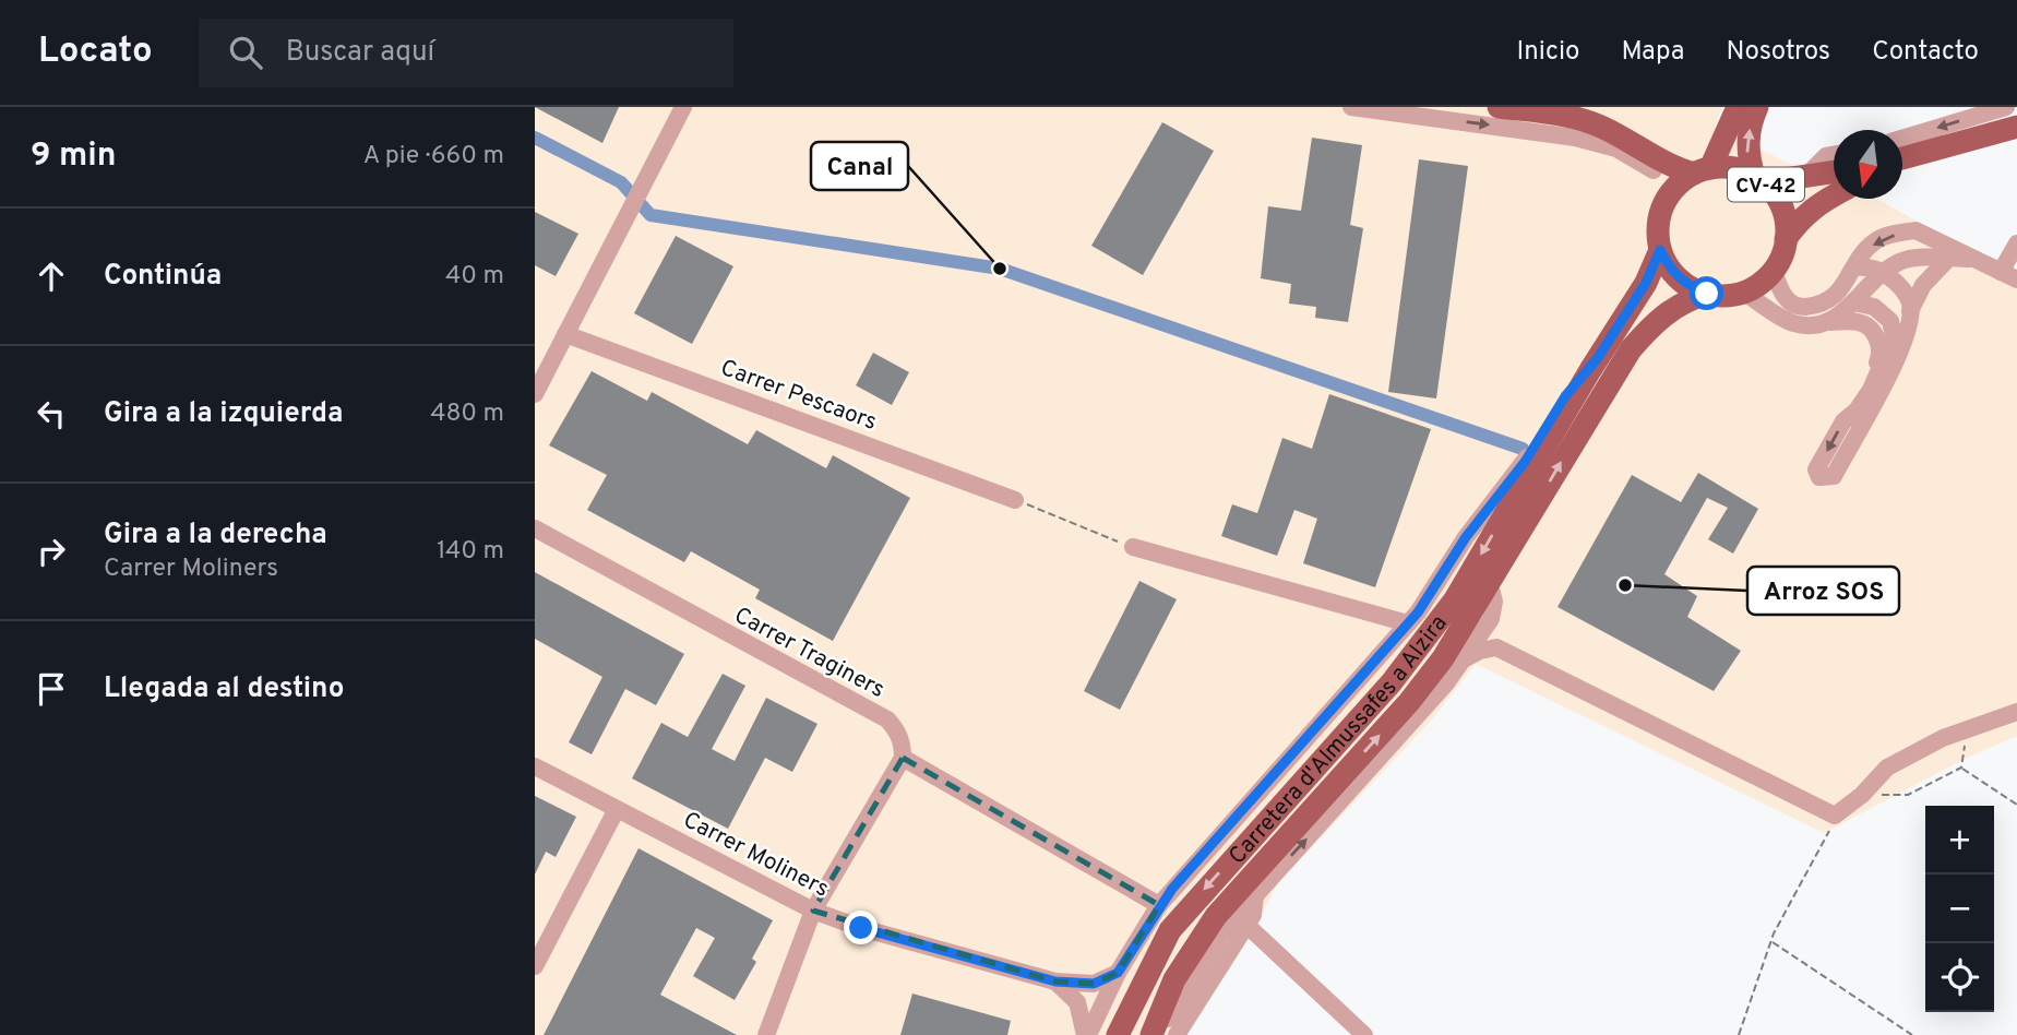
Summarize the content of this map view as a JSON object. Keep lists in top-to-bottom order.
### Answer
{
  "streets": {
    "main road": ["CV-42", "Carretera d'Almussafes a Alzira"],
    "street": ["Carrer Pescaors", "Carrer Traginers", "Carrer Moliners"]
  },
  "crossings": [
    ["CV-42", "Carretera d'Almussafes a Alzira"],
    ["Carretera d'Almussafes a Alzira", "Carrer Moliners"]
  ],
  "places": ["Canal", "Arroz SOS"],
  "north": "bottom",
  "page": {
    "header": "Locato",
    "search": "Buscar aquí",
    "nav": [
      "Inicio",
      "Mapa",
      "Nosotros",
      "Contacto"
    ],
    "heading": ["9 min", "A pie · 660 m"],
    "list": [
      ["Continúa", "40 m"],
      ["Gira a la izquierda", "480 m"],
      ["Gira a la derecha", "Carrer Moliners", "140 m"],
      "Llegada al destino"
    ],
    "map_buttons": ["+", "−"]
  }
}
